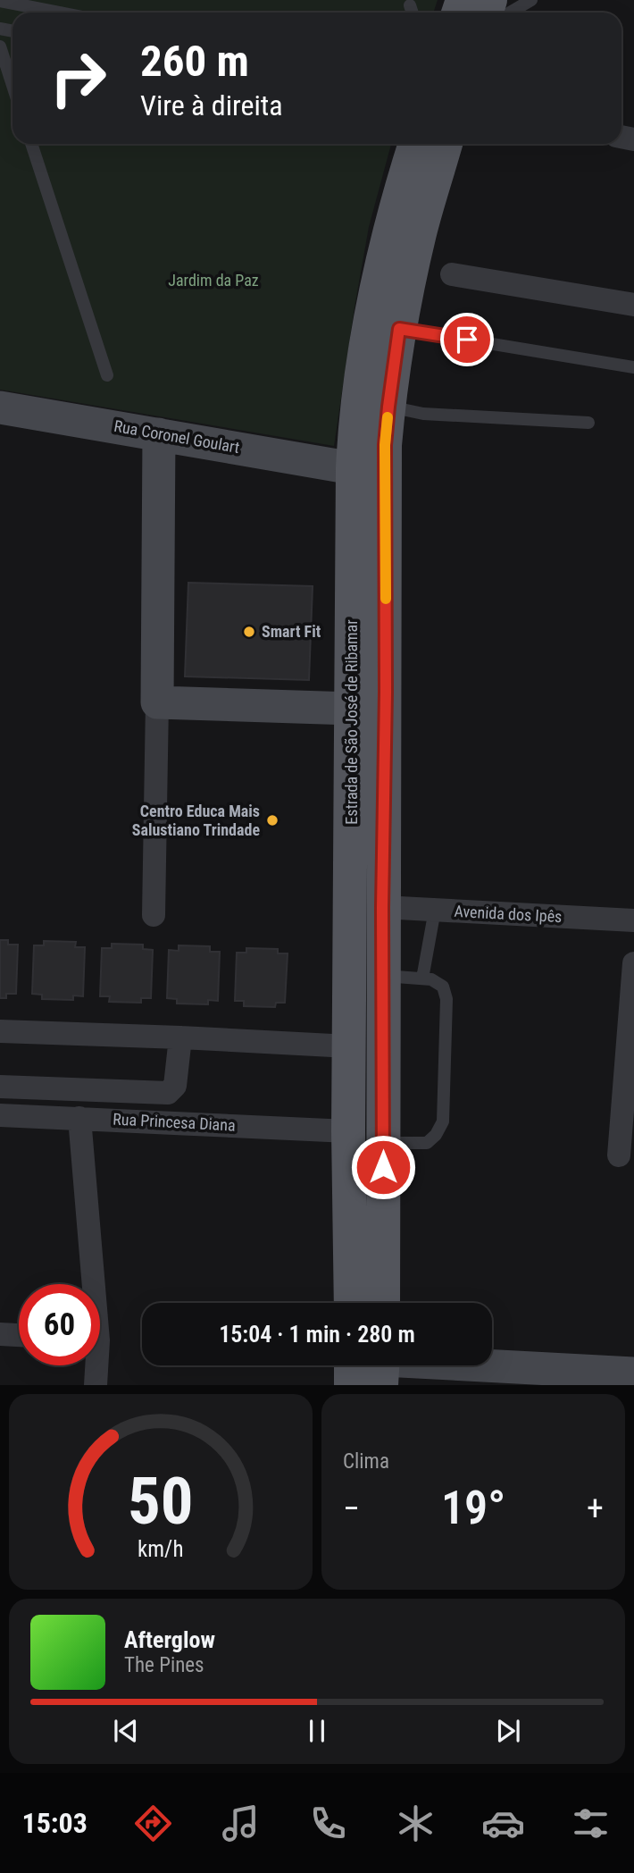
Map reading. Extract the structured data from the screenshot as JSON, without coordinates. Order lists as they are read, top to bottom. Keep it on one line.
{"streets":{"main road":["Estrada de São José de Ribamar"],"street":["Rua Coronel Goulart","Avenida dos Ipês","Rua Princesa Diana"]},"crossings":[["Rua Coronel Goulart","Estrada de São José de Ribamar"],["Estrada de São José de Ribamar","Avenida dos Ipês"],["Estrada de São José de Ribamar","Rua Princesa Diana"]],"parks":["Jardim da Paz"],"places":["Smart Fit","Centro Educa Mais Salustiano Trindade"],"page":{"turn":["260 m","Vire à direita"],"limit":"60","trip":"15:04 · 1 min · 280 m","tile":"Clima","heat":["−","19°","+"],"song":["Afterglow","The Pines"],"tabs":"15:03","gauge":["50","km/h"]}}
